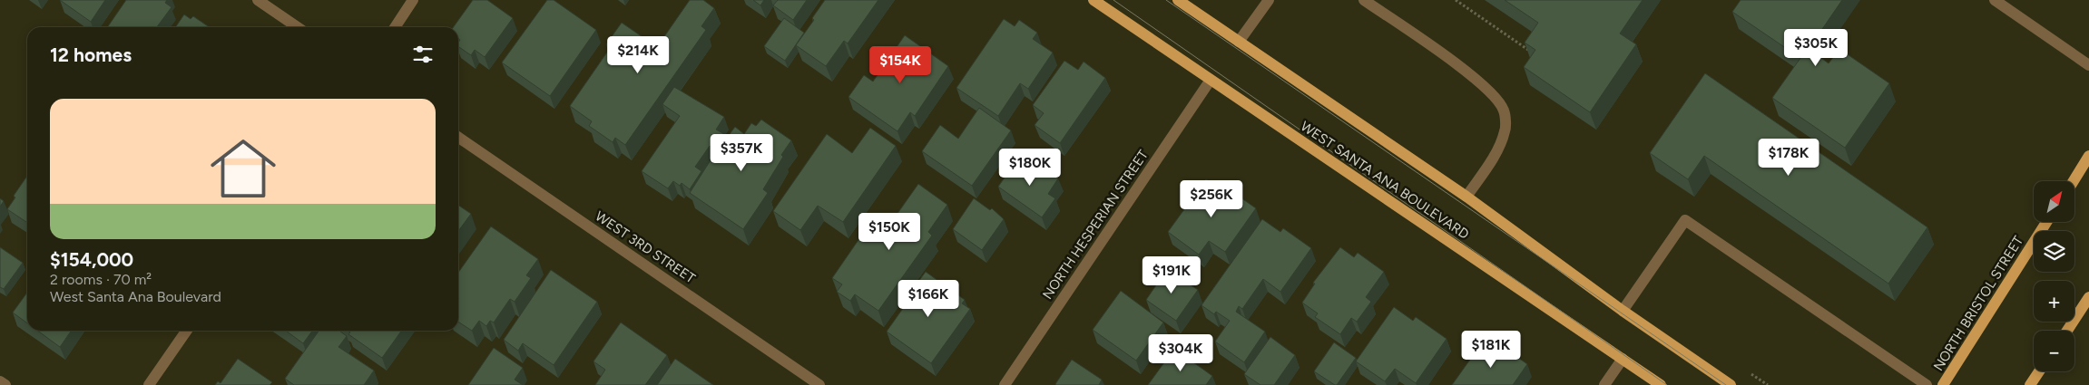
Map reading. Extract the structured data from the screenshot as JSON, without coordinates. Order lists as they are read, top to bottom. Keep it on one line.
{"streets":{"main road":["WEST SANTA ANA BOULEVARD","NORTH BRISTOL STREET"],"street":["NORTH HESPERIAN STREET","WEST 3RD STREET"]},"crossings":[["WEST SANTA ANA BOULEVARD","NORTH HESPERIAN STREET"]],"north":"top right","page":{"heading":"12 homes","price":["$305K","$214K","$154K","$357K","$178K","$180K","$256K","$150K","$191K","$166K","$181K","$304K"],"list":[{"name":"$154,000","note":"2 rooms · 70 m² · West Santa Ana Boulevard"}],"map_buttons":["+","−"]}}
